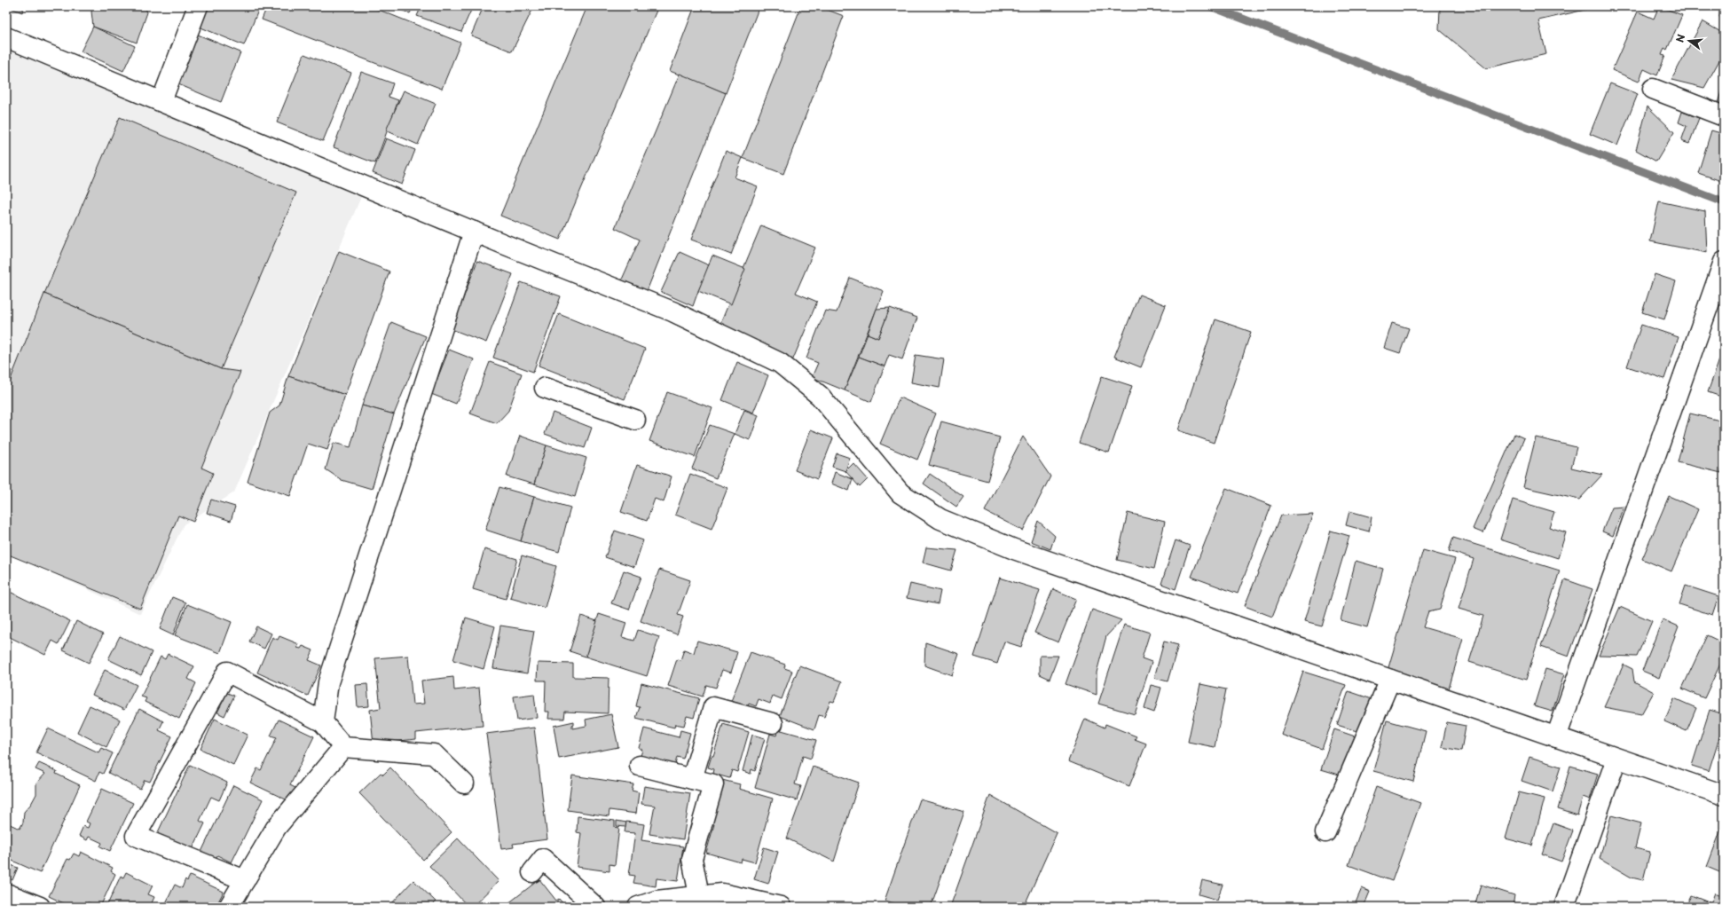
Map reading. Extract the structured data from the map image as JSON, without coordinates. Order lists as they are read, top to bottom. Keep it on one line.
{"north":"left"}
